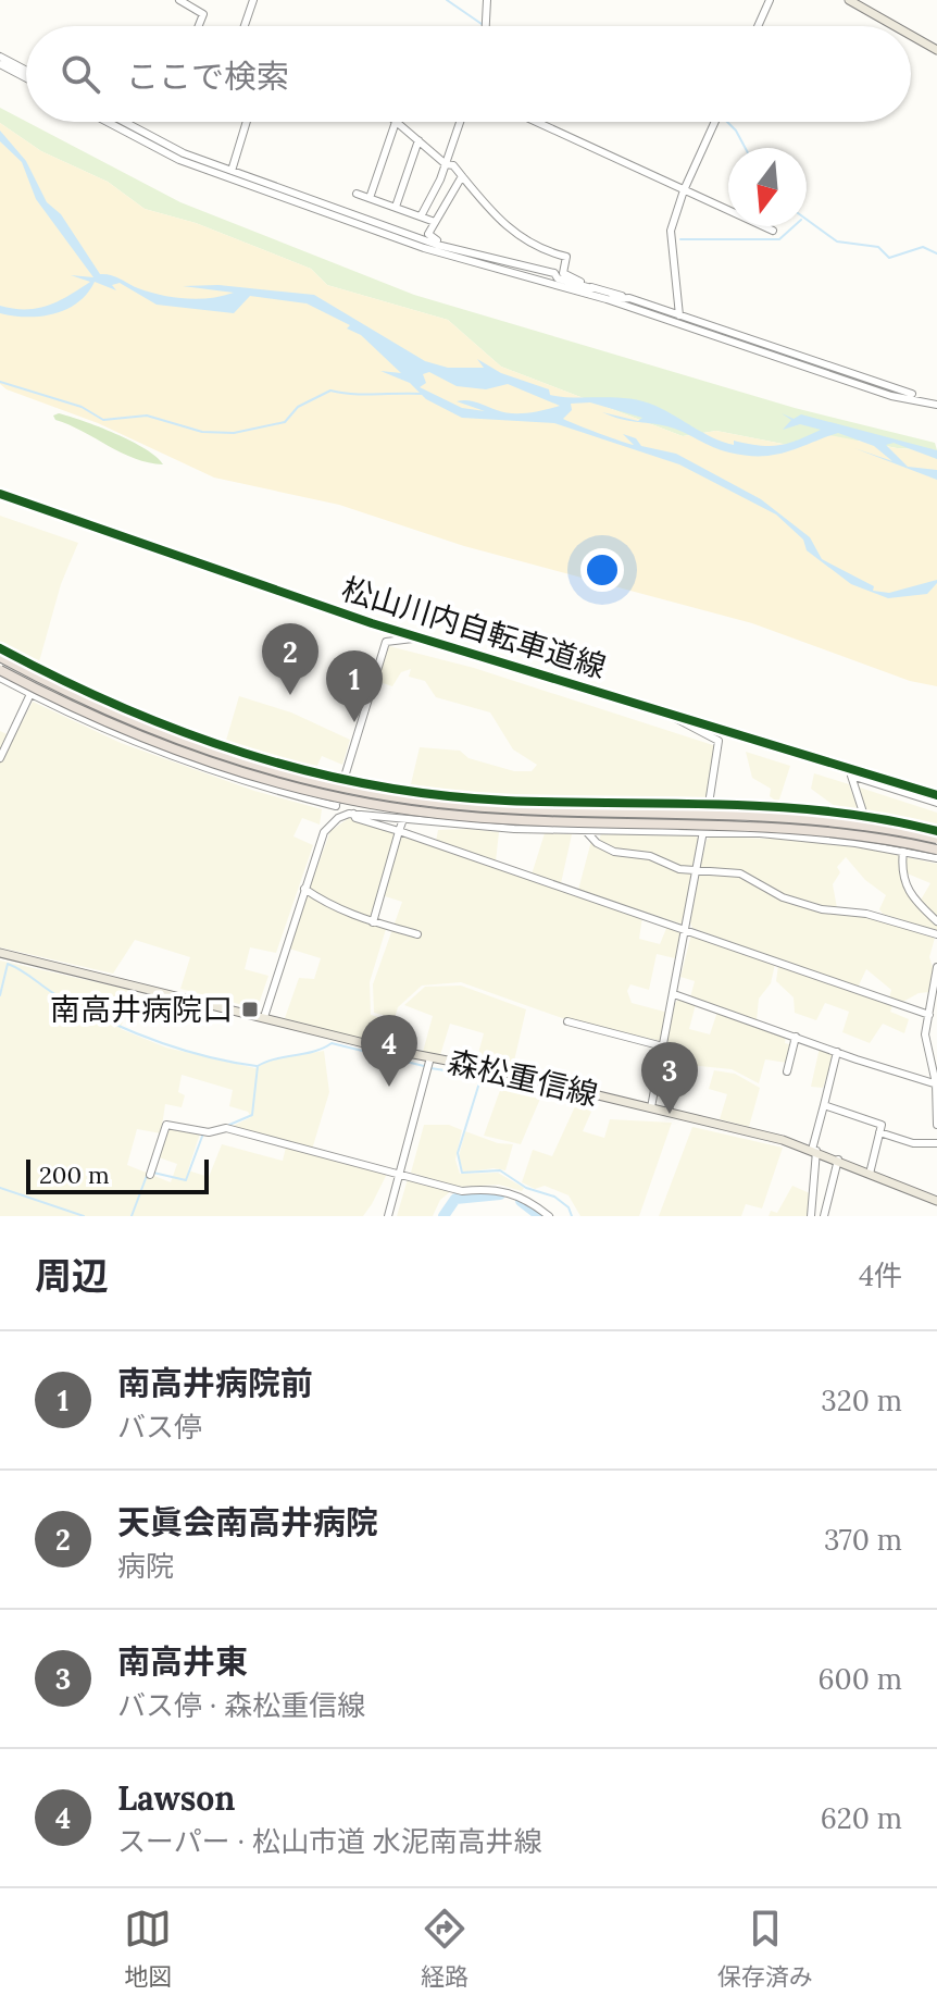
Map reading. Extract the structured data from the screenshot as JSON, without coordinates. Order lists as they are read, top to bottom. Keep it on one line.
{"streets":{"main road":["森松重信線"],"cycle path":["松山川内自転車道線"]},"places":{"transit":["南高井病院口"]},"scale_bar":"200 m","north":"bottom","page":{"search":"ここで検索","pins":["2","1","4","3"],"scale":"200 m","heading":["周辺","4件"],"list":[{"mark":"1","name":"南高井病院前","note":"バス停","value":"320 m"},{"mark":"2","name":"天眞会南高井病院","note":"病院","value":"370 m"},{"mark":"3","name":"南高井東","note":"バス停 · 森松重信線","value":"600 m"},{"mark":"4","name":"Lawson","note":"スーパー · 松山市道 水泥南高井線","value":"620 m"}],"nav":["地図","経路","保存済み"]}}
